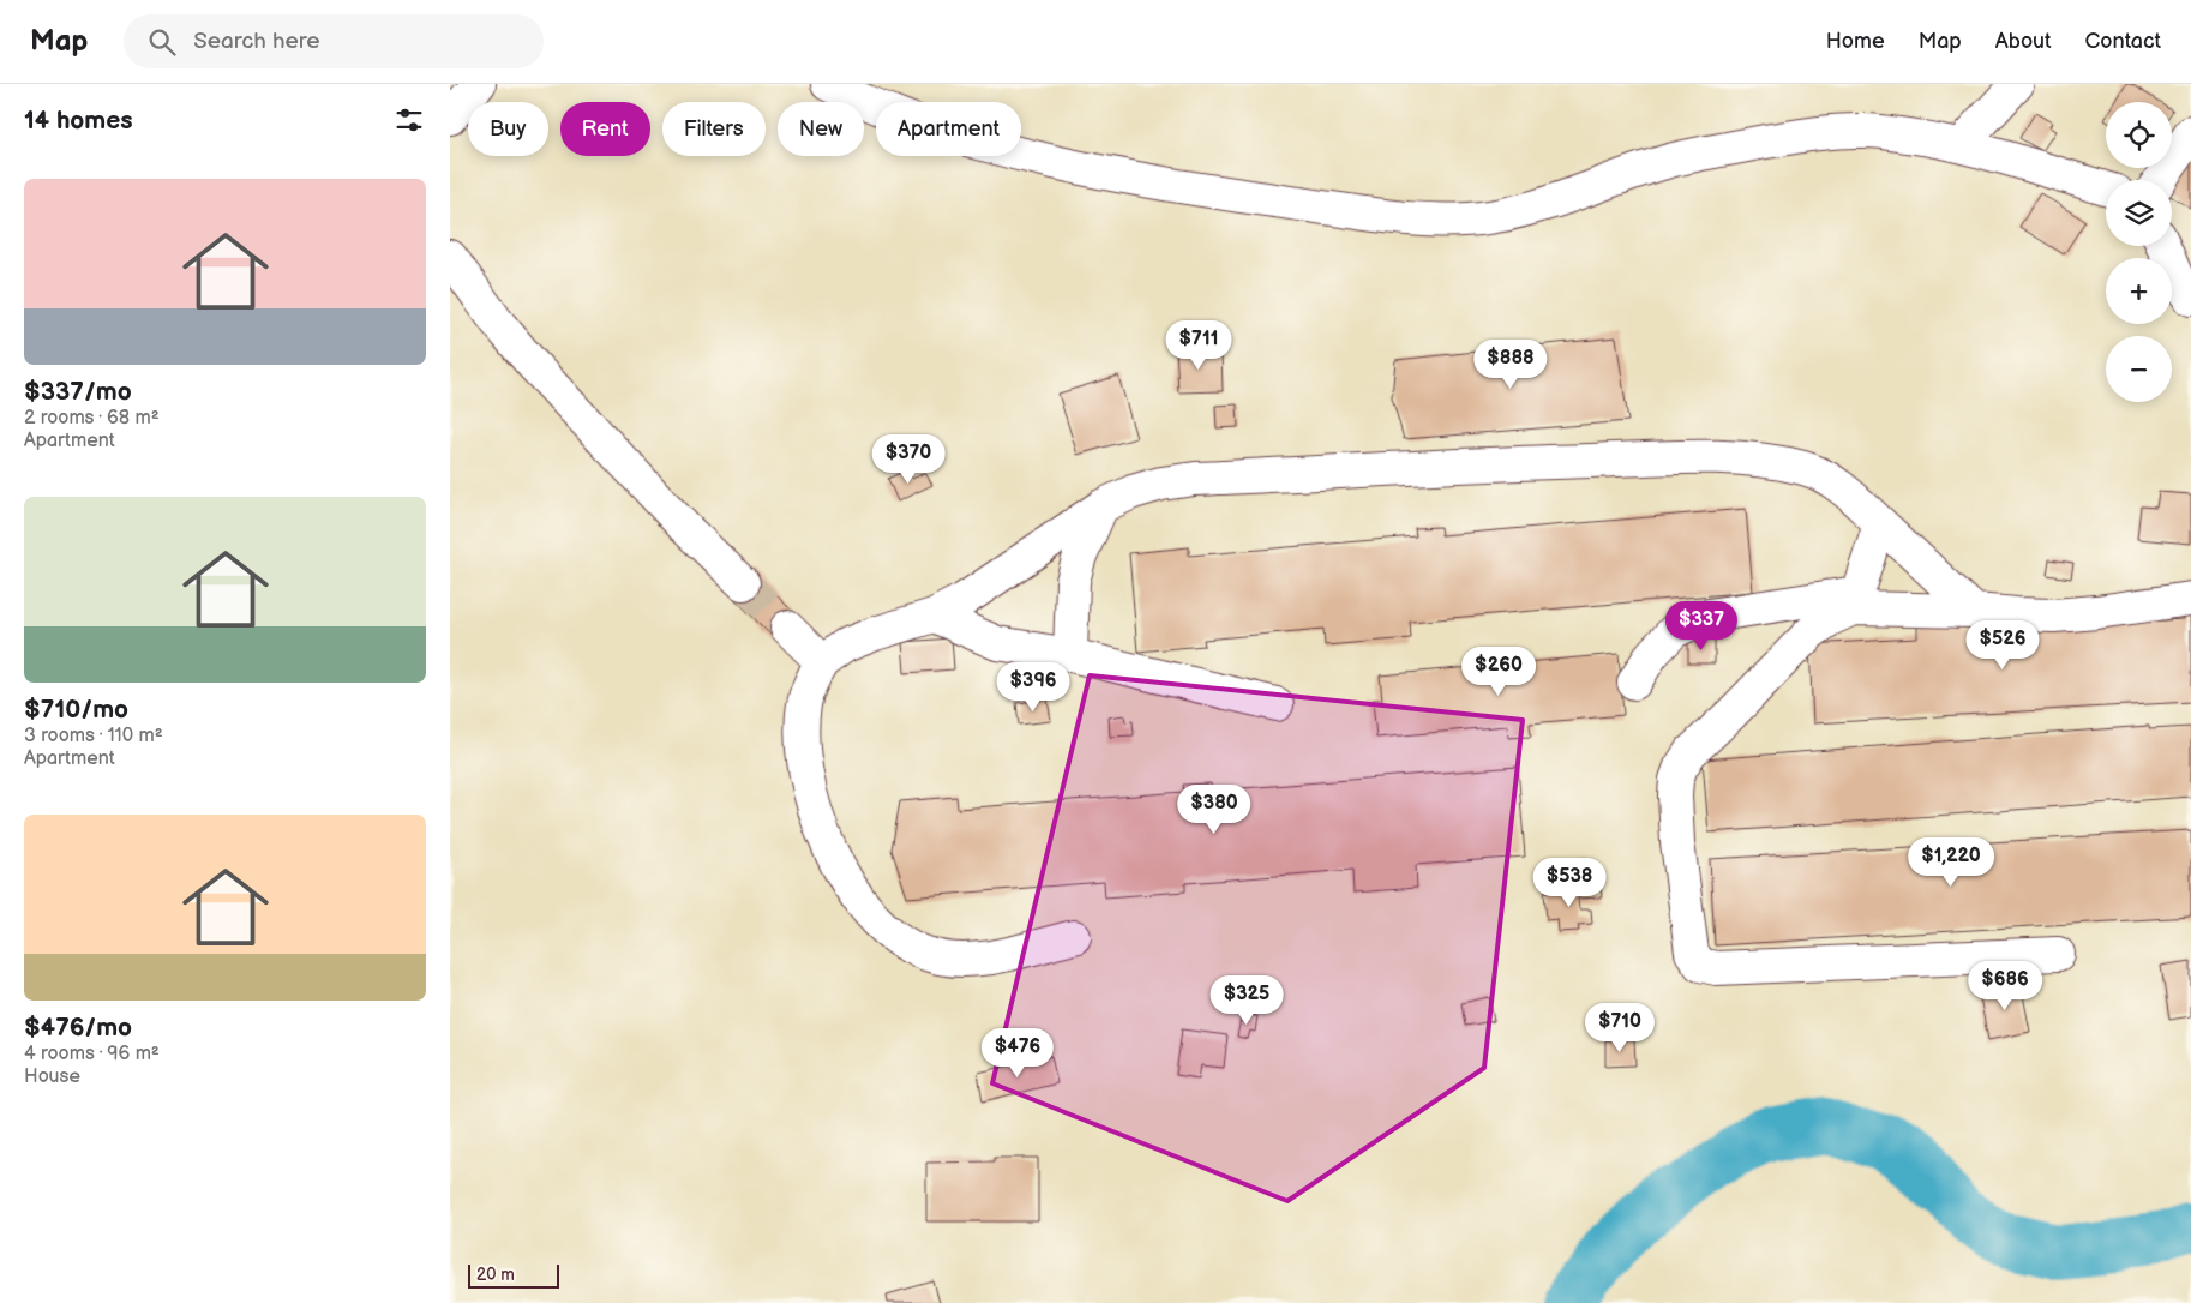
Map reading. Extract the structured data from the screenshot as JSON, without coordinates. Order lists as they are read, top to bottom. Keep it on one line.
{"scale_bar":"20 m","page":{"header":"Map","search":"Search here","nav":["Home","Map","About","Contact"],"heading":"14 homes","map_buttons":["+","−"],"chip":["Buy","Rent","Filters","New","Apartment"],"list":[{"name":"$337/mo","note":"2 rooms · 68 m² · Apartment"},{"name":"$710/mo","note":"3 rooms · 110 m² · Apartment"},{"name":"$476/mo","note":"4 rooms · 96 m² · House"}],"price":["$711","$888","$370","$337","$526","$260","$396","$380","$1,220","$538","$686","$325","$710","$476"],"scale":"20 m"}}
